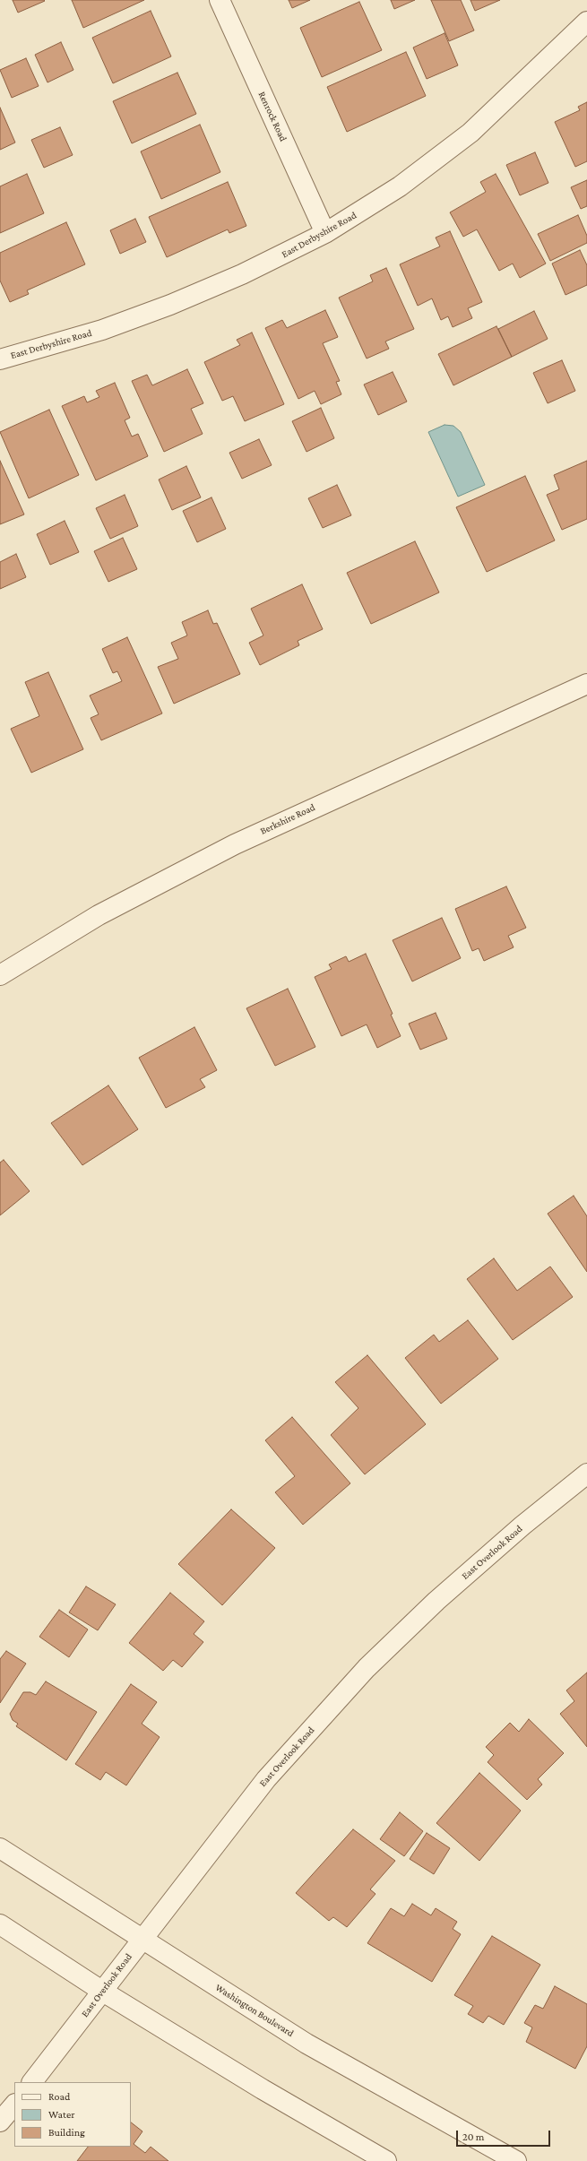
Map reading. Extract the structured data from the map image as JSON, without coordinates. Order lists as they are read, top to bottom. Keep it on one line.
{"streets":{"street":["Renrock Road","East Derbyshire Road","Berkshire Road","East Overlook Road","Washington Boulevard"]},"crossings":[["Renrock Road","East Derbyshire Road"],["East Overlook Road","Washington Boulevard"]],"legend":["Road","Water","Building"],"scale_bar":"20 m"}
